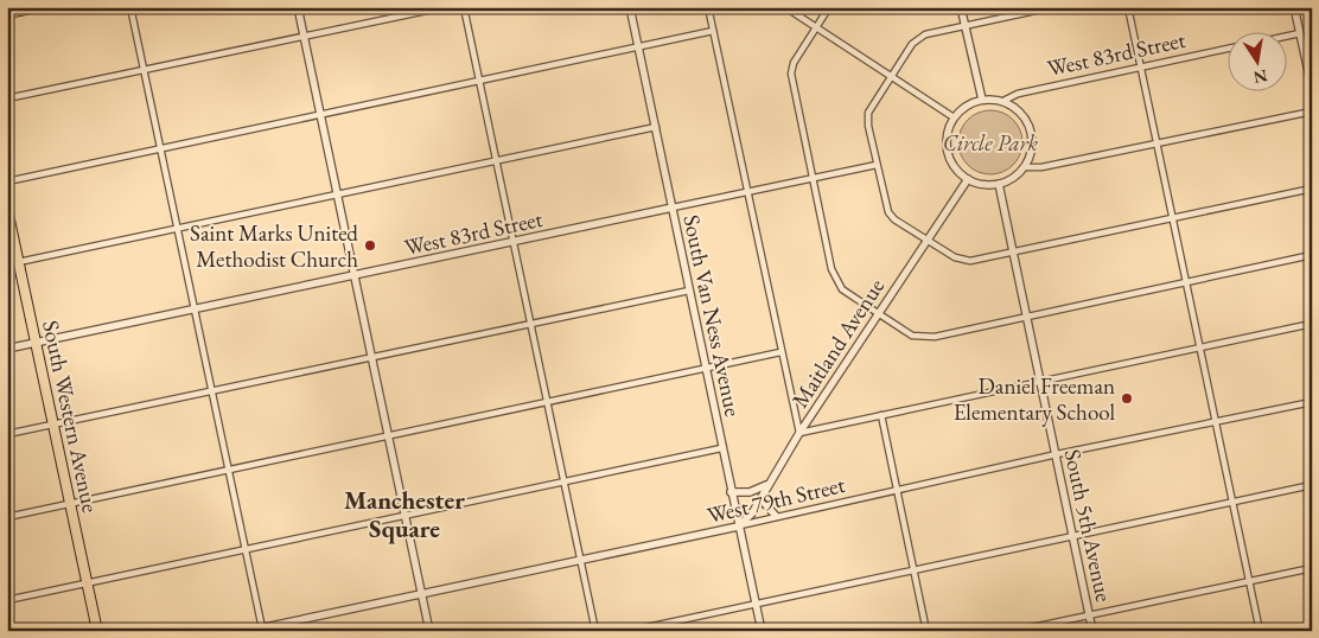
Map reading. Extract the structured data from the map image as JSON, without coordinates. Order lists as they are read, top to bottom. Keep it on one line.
{"streets":{"main road":["South Western Avenue"],"street":["West 83rd Street","South Van Ness Avenue","Maitland Avenue","West 79th Street","South 5th Avenue"]},"crossings":[["West 83rd Street","South Van Ness Avenue"],["West 83rd Street","Maitland Avenue"],["West 83rd Street","South Western Avenue"],["West 83rd Street","South 5th Avenue"],["South Van Ness Avenue","Maitland Avenue"],["South Van Ness Avenue","West 79th Street"],["Maitland Avenue","West 79th Street"],["Maitland Avenue","South 5th Avenue"],["West 79th Street","South 5th Avenue"]],"districts":["Manchester Square"],"parks":["Circle Park"],"places":["Saint Marks United Methodist Church","Daniel Freeman Elementary School"],"north":"bottom"}
